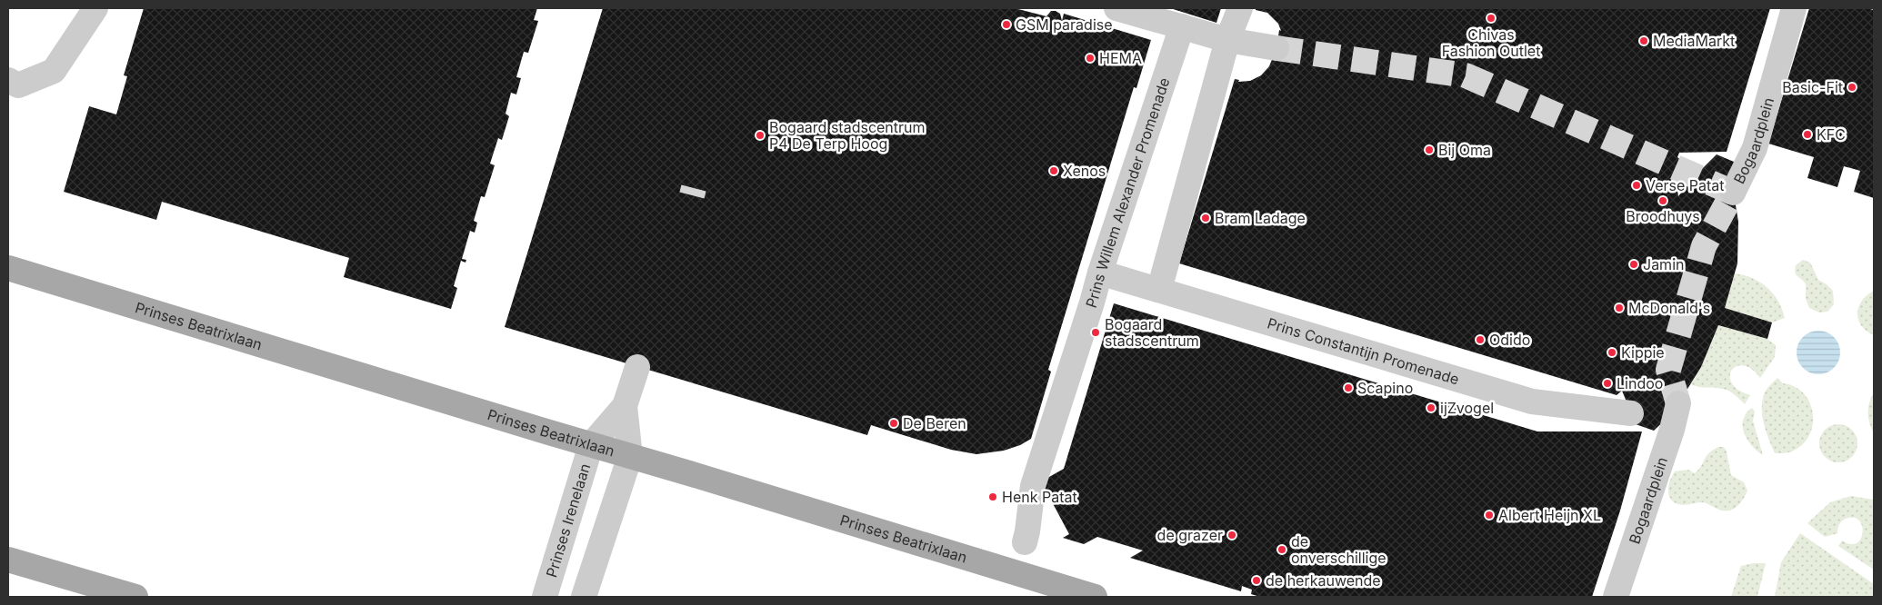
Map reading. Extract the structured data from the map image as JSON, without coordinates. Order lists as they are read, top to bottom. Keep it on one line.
{"streets":{"main road":["Prinses Beatrixlaan"],"street":["Bogaardplein","Prins Willem Alexander Promenade","Prins Constantijn Promenade","Prinses Irenelaan"]},"crossings":[["Prins Willem Alexander Promenade","Prins Constantijn Promenade"],["Prinses Beatrixlaan","Prinses Irenelaan"]],"places":["Chivas Fashion Outlet","GSM paradise","MediaMarkt","HEMA","Basic-Fit","KFC","Bogaard stadscentrum P4 De Terp Hoog","Bij Oma","Xenos","Verse Patat","Broodhuys","Bram Ladage","Jamin","McDonald's","Bogaard stadscentrum","Odido","Kippie","Lindoo","Scapino","ijZvogel","De Beren","Henk Patat","Albert Heijn XL","de grazer","de onverschillige","de herkauwende"]}
